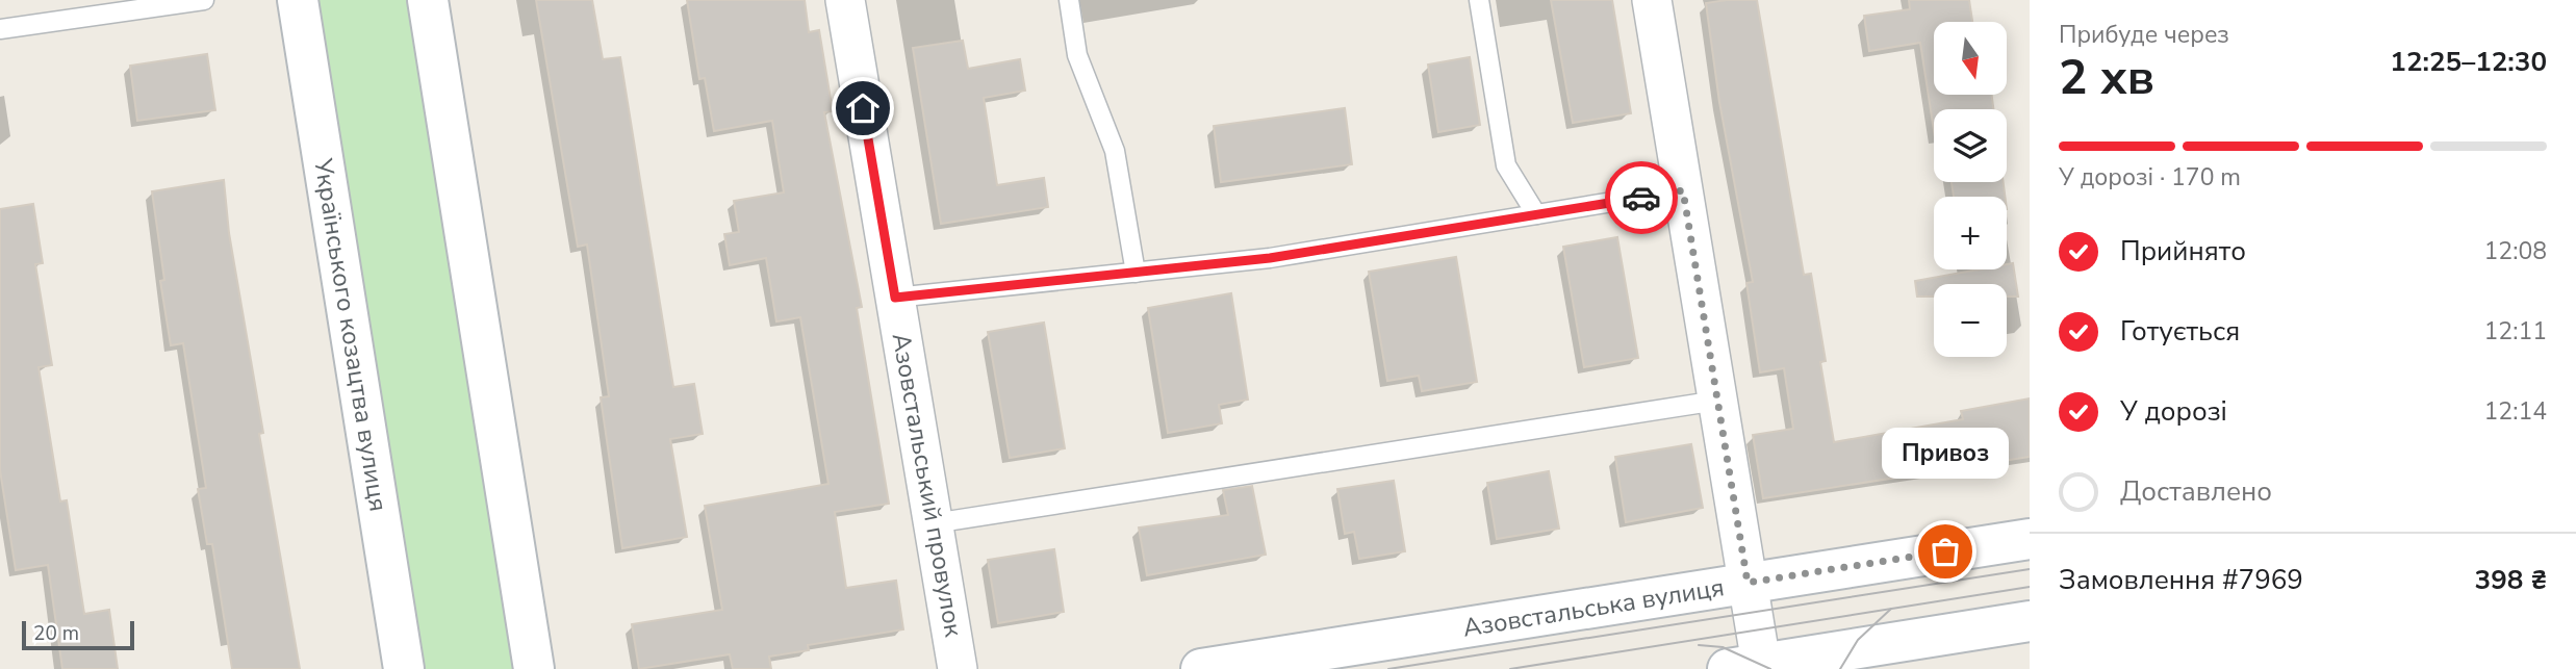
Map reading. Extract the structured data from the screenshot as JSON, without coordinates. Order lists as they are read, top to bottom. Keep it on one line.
{"streets":{"street":["Українського козацтва вулиця","Азовстальський провулок","Азовстальська вулиця"]},"places":["Привоз"],"scale_bar":"20 m","north":"bottom","page":{"heading":["2 хв","Прибуде через","12:25–12:30"],"panel":["Замовлення #7969","398 ₴"],"map_buttons":["+","−"],"bar":"У дорозі · 170 m","list":[["Прийнято","12:08"],["Готується","12:11"],["У дорозі","12:14"],"Доставлено"],"bubble":"Привоз","scale":"20 m"}}
